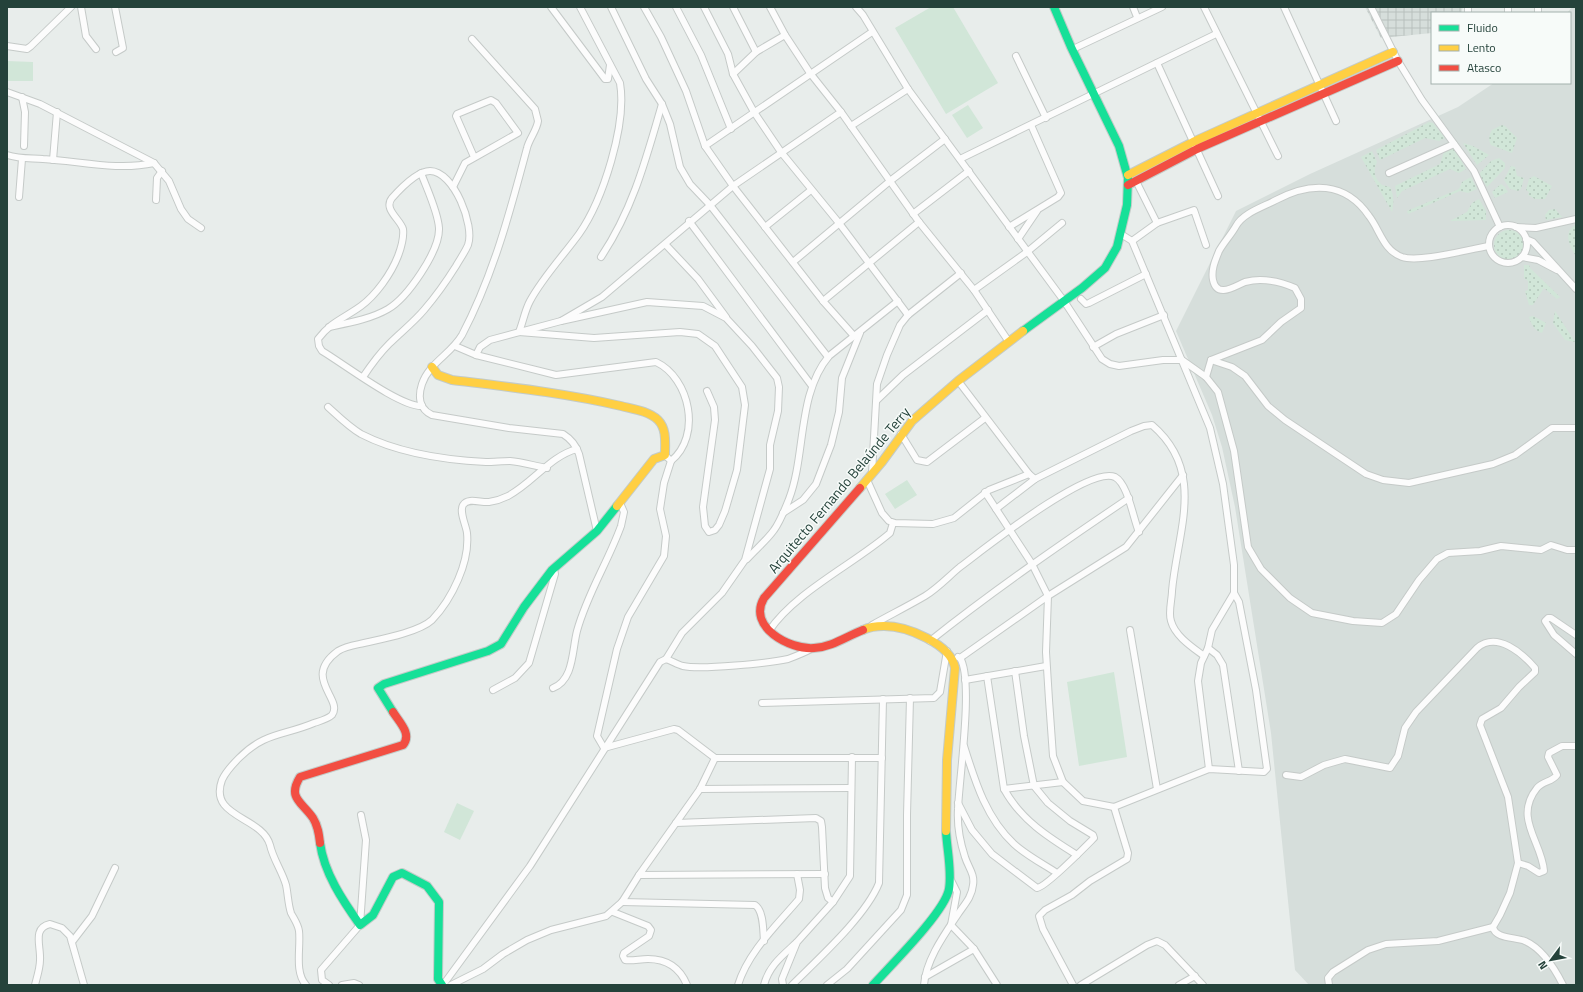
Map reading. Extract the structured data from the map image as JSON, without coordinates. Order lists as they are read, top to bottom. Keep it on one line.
{"streets":{"street":["Arquitecto Fernando Belaúnde Terry"]},"legend":["Fluido","Lento","Atasco"],"north":"bottom left"}
